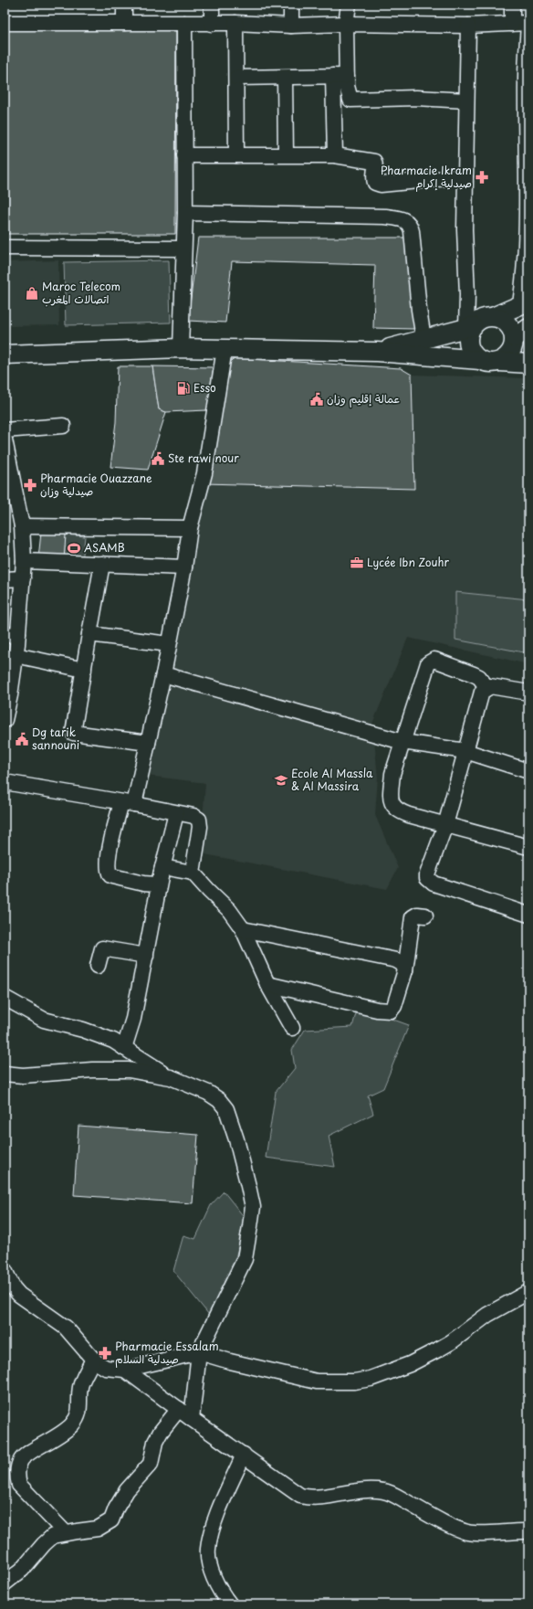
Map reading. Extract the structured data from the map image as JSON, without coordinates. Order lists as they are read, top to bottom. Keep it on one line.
{"places":{"pharmacy":["Pharmacie Ikram صيدلية إكرام","Pharmacie Ouazzane صيدلية وزان","Pharmacie Essalam صيدلية السلام"],"shop":["Maroc Telecom اتصالات المغرب"],"fuel station":["Esso"],"public building":["عمالة إقليم وزان","Ste rawi nour","Dg tarik sannouni"],"sports":["ASAMB"],"office":["Lycée Ibn Zouhr"],"school or university":["Ecole Al Massla & Al Massira"]}}
